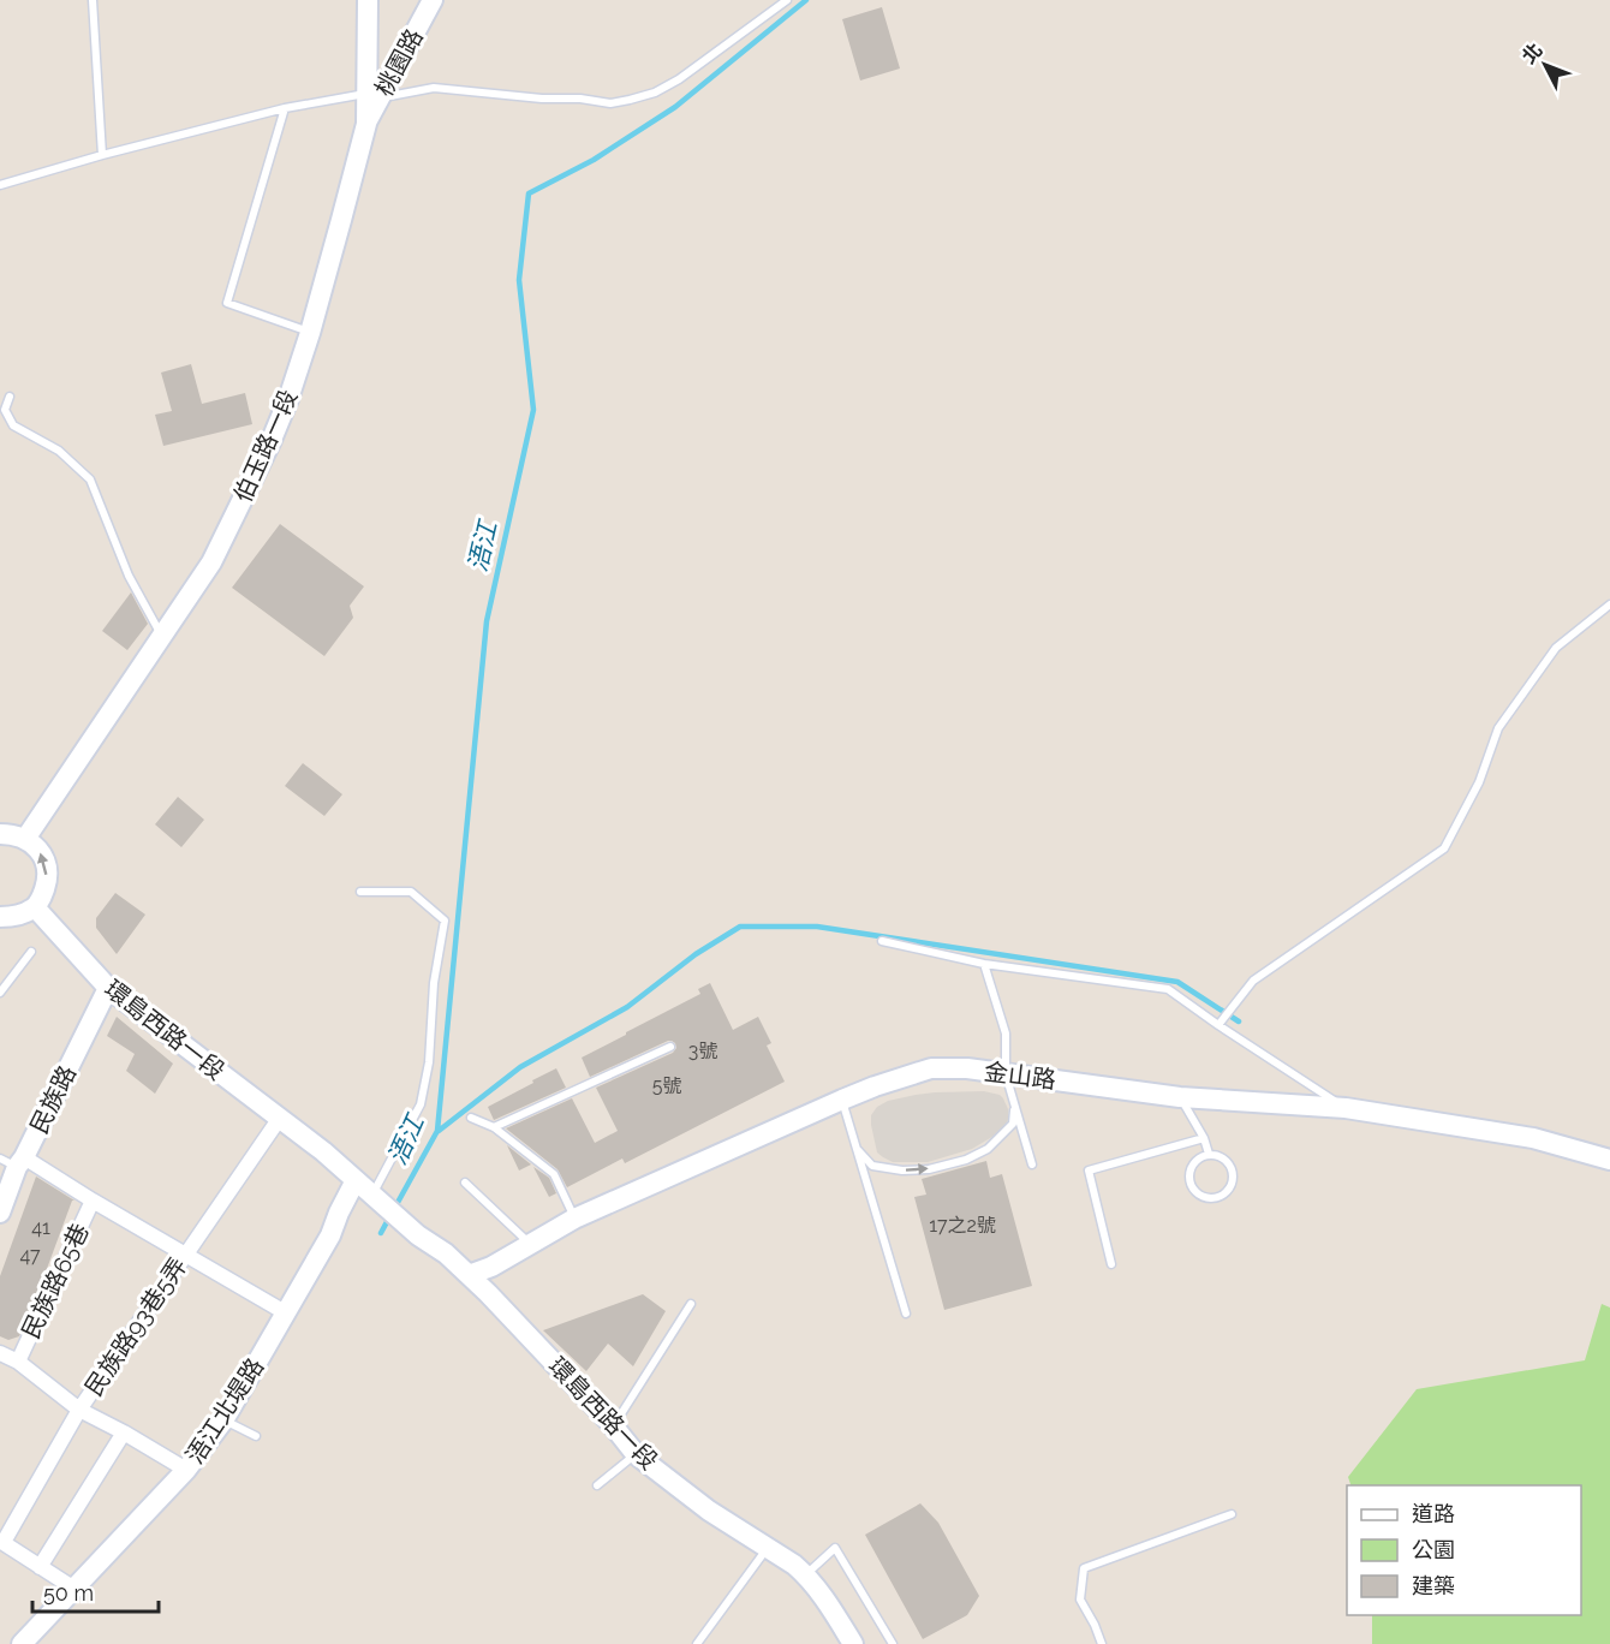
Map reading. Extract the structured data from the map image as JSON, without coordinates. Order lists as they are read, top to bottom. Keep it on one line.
{"streets":{"main road":["桃園路","伯玉路一段","環島西路一段","金山路","民族路","浯江北堤路"],"street":["民族路65巷","民族路93巷5弄"]},"crossings":[["桃園路","伯玉路一段"],["環島西路一段","金山路"],["環島西路一段","民族路"],["環島西路一段","民族路93巷5弄"],["環島西路一段","浯江北堤路"],["民族路65巷","民族路93巷5弄"],["民族路65巷","浯江北堤路"]],"water":["浯江"],"house_numbers":["3號","5號","17之2號","41","47"],"legend":["道路","公園","建築"],"scale_bar":"50 m","north":"top left"}
